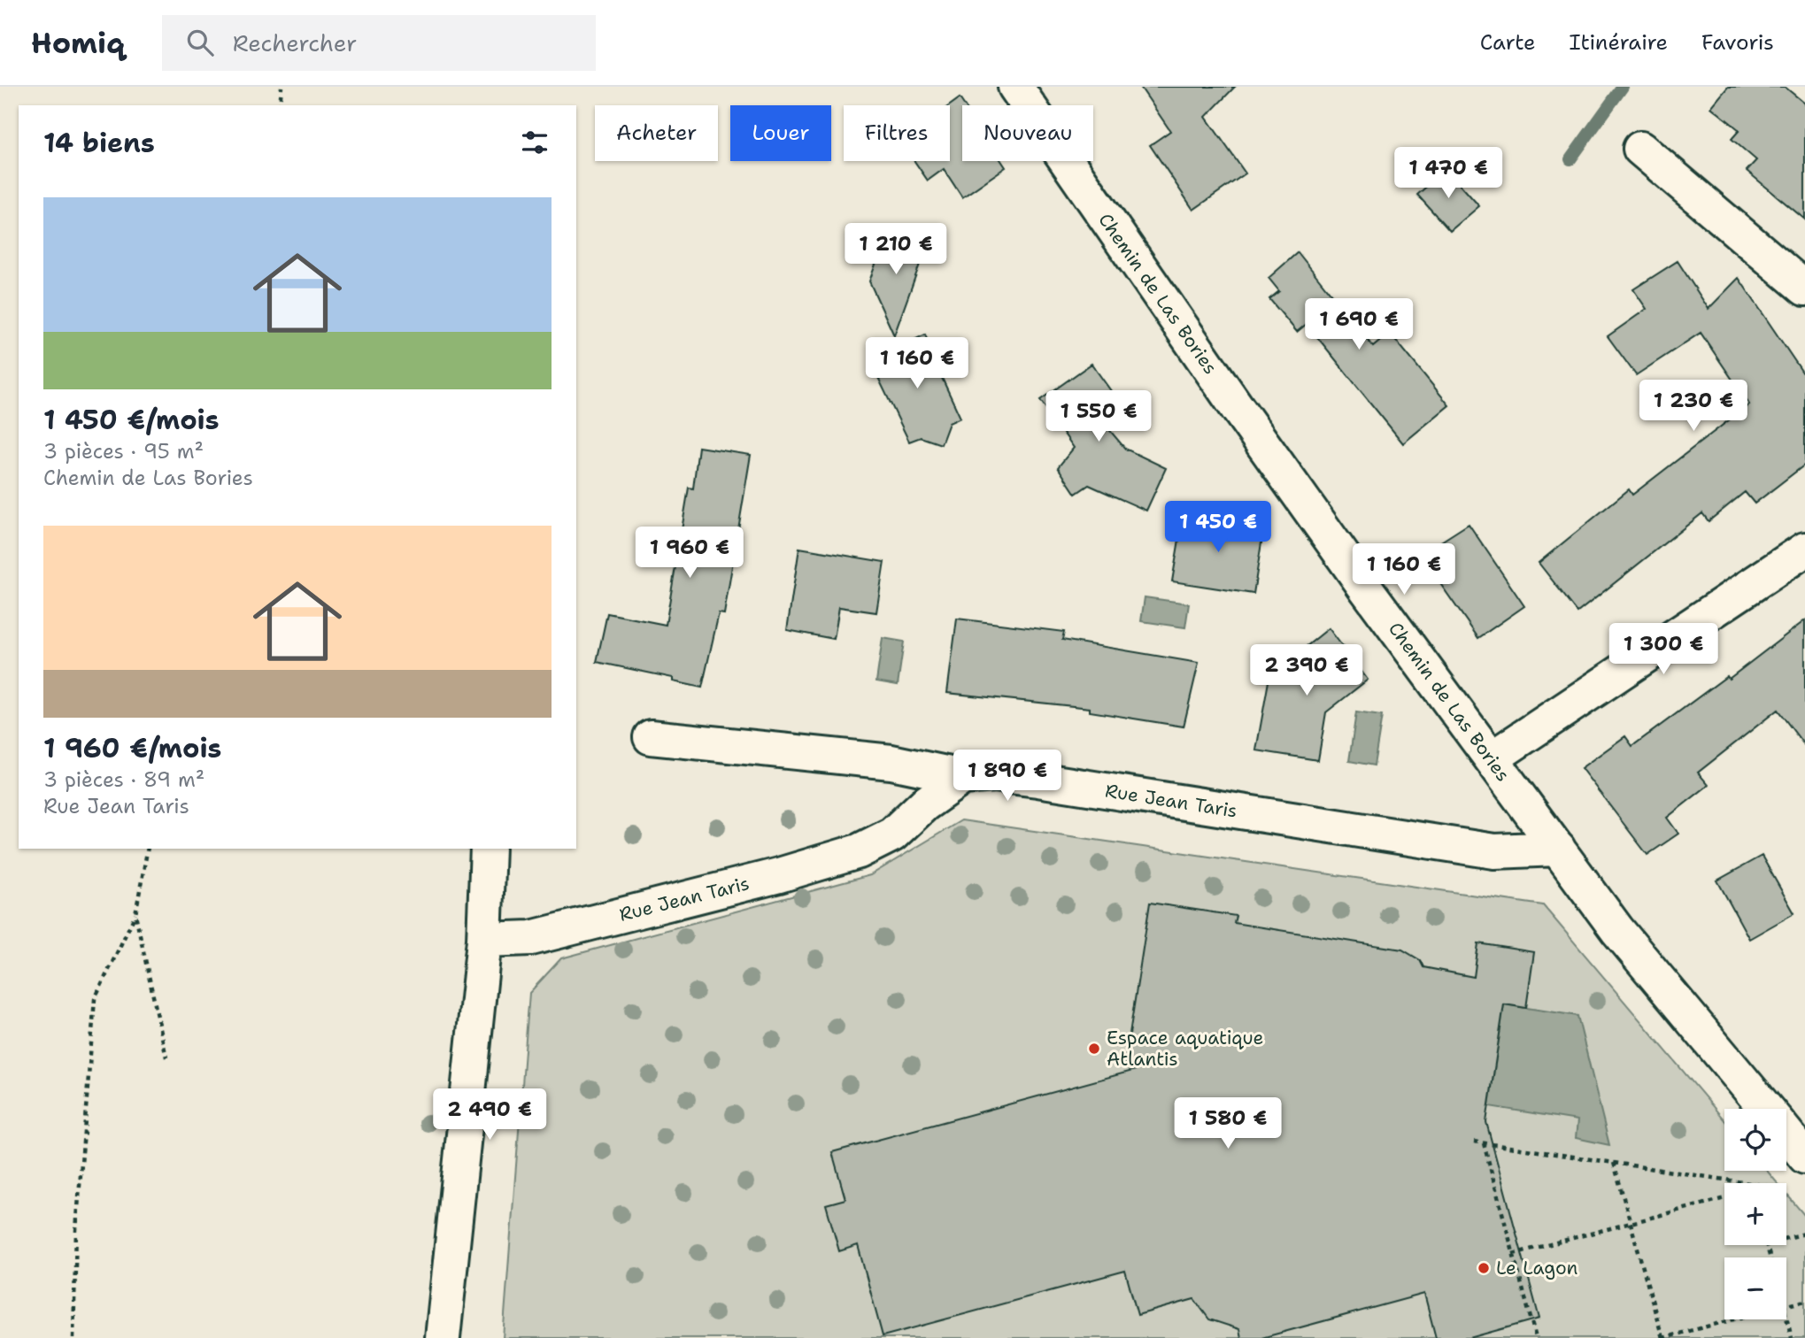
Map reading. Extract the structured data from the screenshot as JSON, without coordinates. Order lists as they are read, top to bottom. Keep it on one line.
{"streets":{"street":["Chemin de Las Bories","Rue Jean Taris"]},"crossings":[["Chemin de Las Bories","Rue Jean Taris"]],"places":["Espace aquatique Atlantis","Le Lagon"],"page":{"header":"Homiq","search":"Rechercher","nav":["Carte","Itinéraire","Favoris"],"chip":["Acheter","Louer","Filtres","Nouveau"],"heading":"14 biens","price":["1 470 €","1 210 €","1 690 €","1 160 €","1 230 €","1 550 €","1 450 €","1 960 €","1 160 €","1 300 €","2 390 €","1 890 €","2 490 €","1 580 €"],"list":[{"name":"1 450 €/mois","note":"3 pièces · 95 m² · Chemin de Las Bories"},{"name":"1 960 €/mois","note":"3 pièces · 89 m² · Rue Jean Taris"}],"map_buttons":["+","−"]}}
